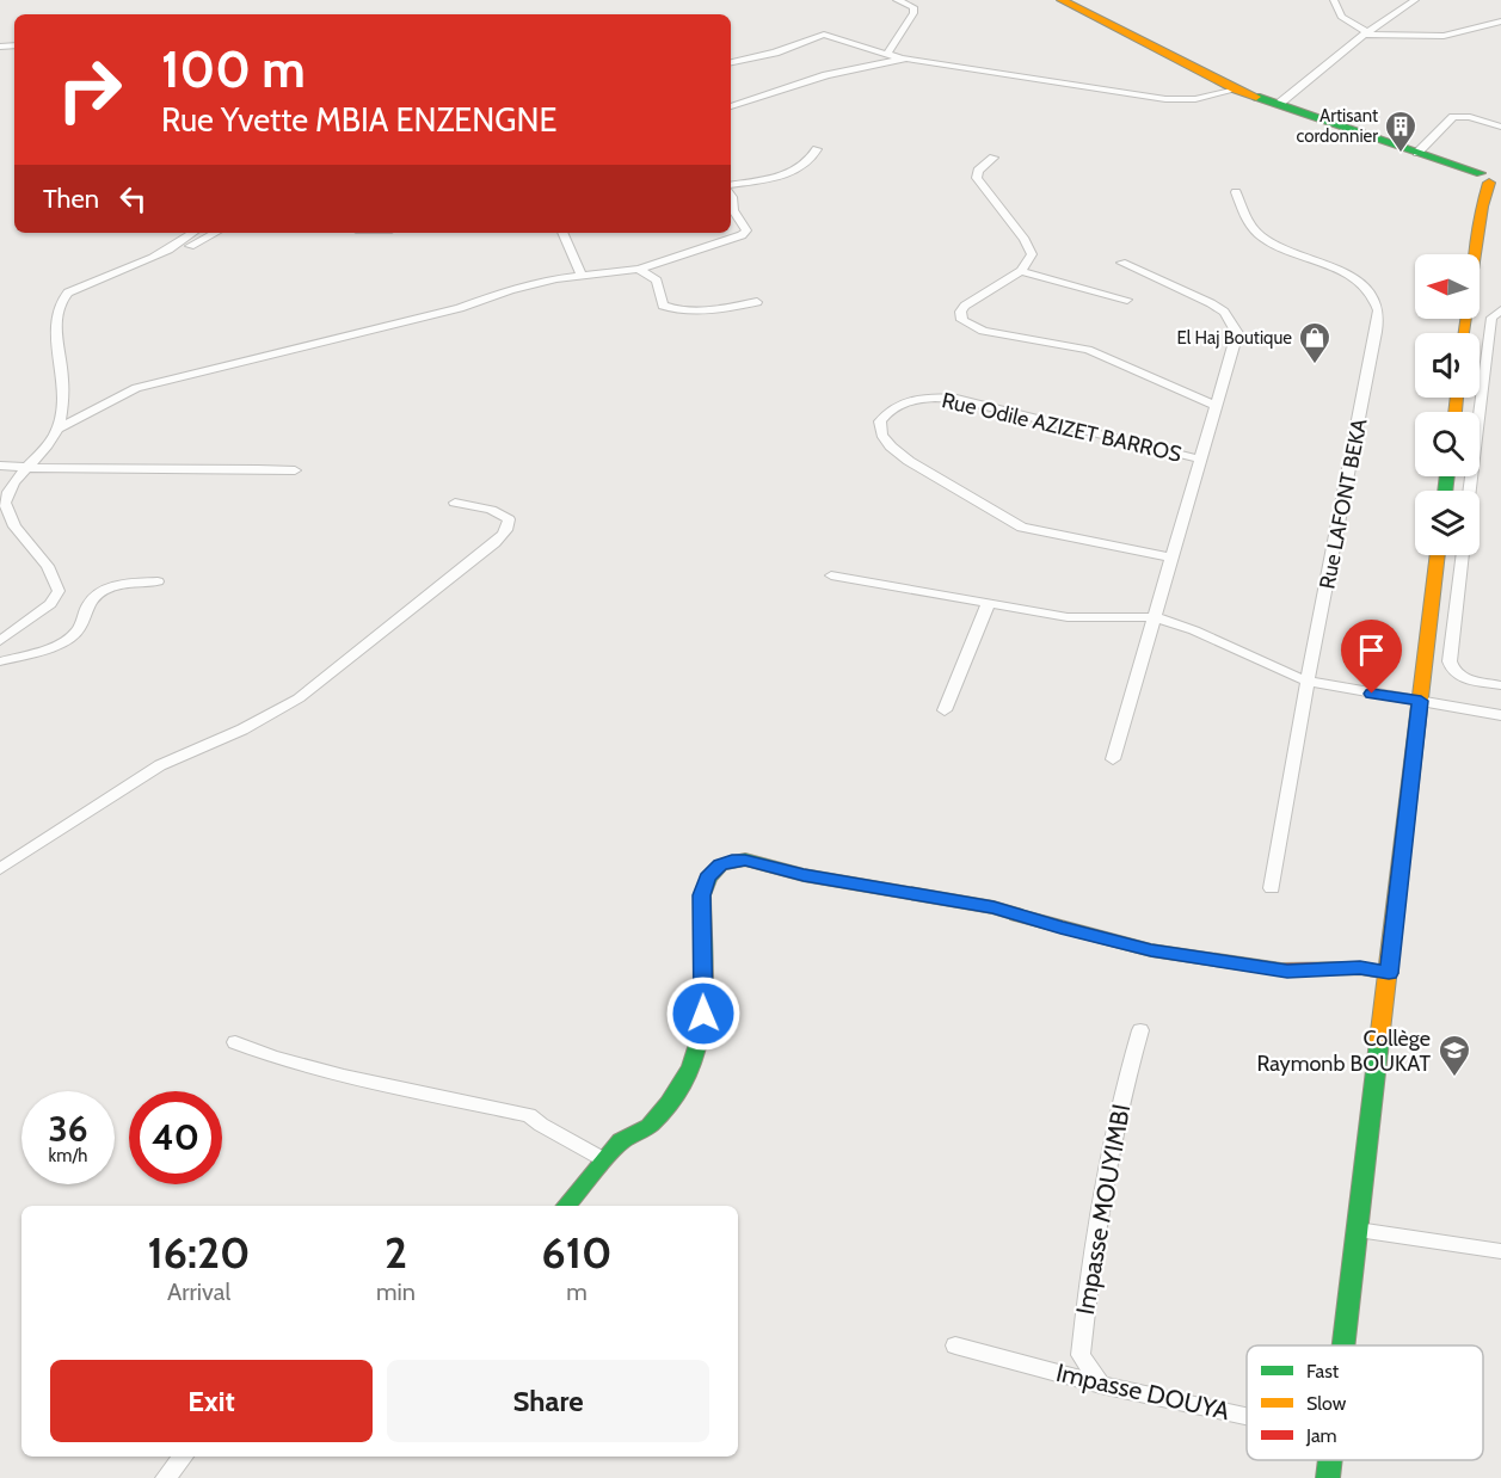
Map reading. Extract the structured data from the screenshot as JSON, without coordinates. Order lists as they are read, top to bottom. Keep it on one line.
{"streets":{"street":["Rue Odile AZIZET BARROS","Rue LAFONT BEKA","Impasse MOUYIMBI","Impasse DOUYA"]},"crossings":[["Impasse MOUYIMBI","Impasse DOUYA"]],"places":{"building":["Artisant cordonnier"],"shop":["El Haj Boutique"],"school or university":["Collège Raymonb BOUKAT"]},"legend":["Fast","Slow","Jam"],"north":"left","page":{"turn":["100 m","Rue Yvette MBIA ENZENGNE"],"then":"Then","speed":"36 km/h","limit":"40","eta":["16:20","Arrival","2","min","610","m"],"buttons":["Exit","Share"]}}
